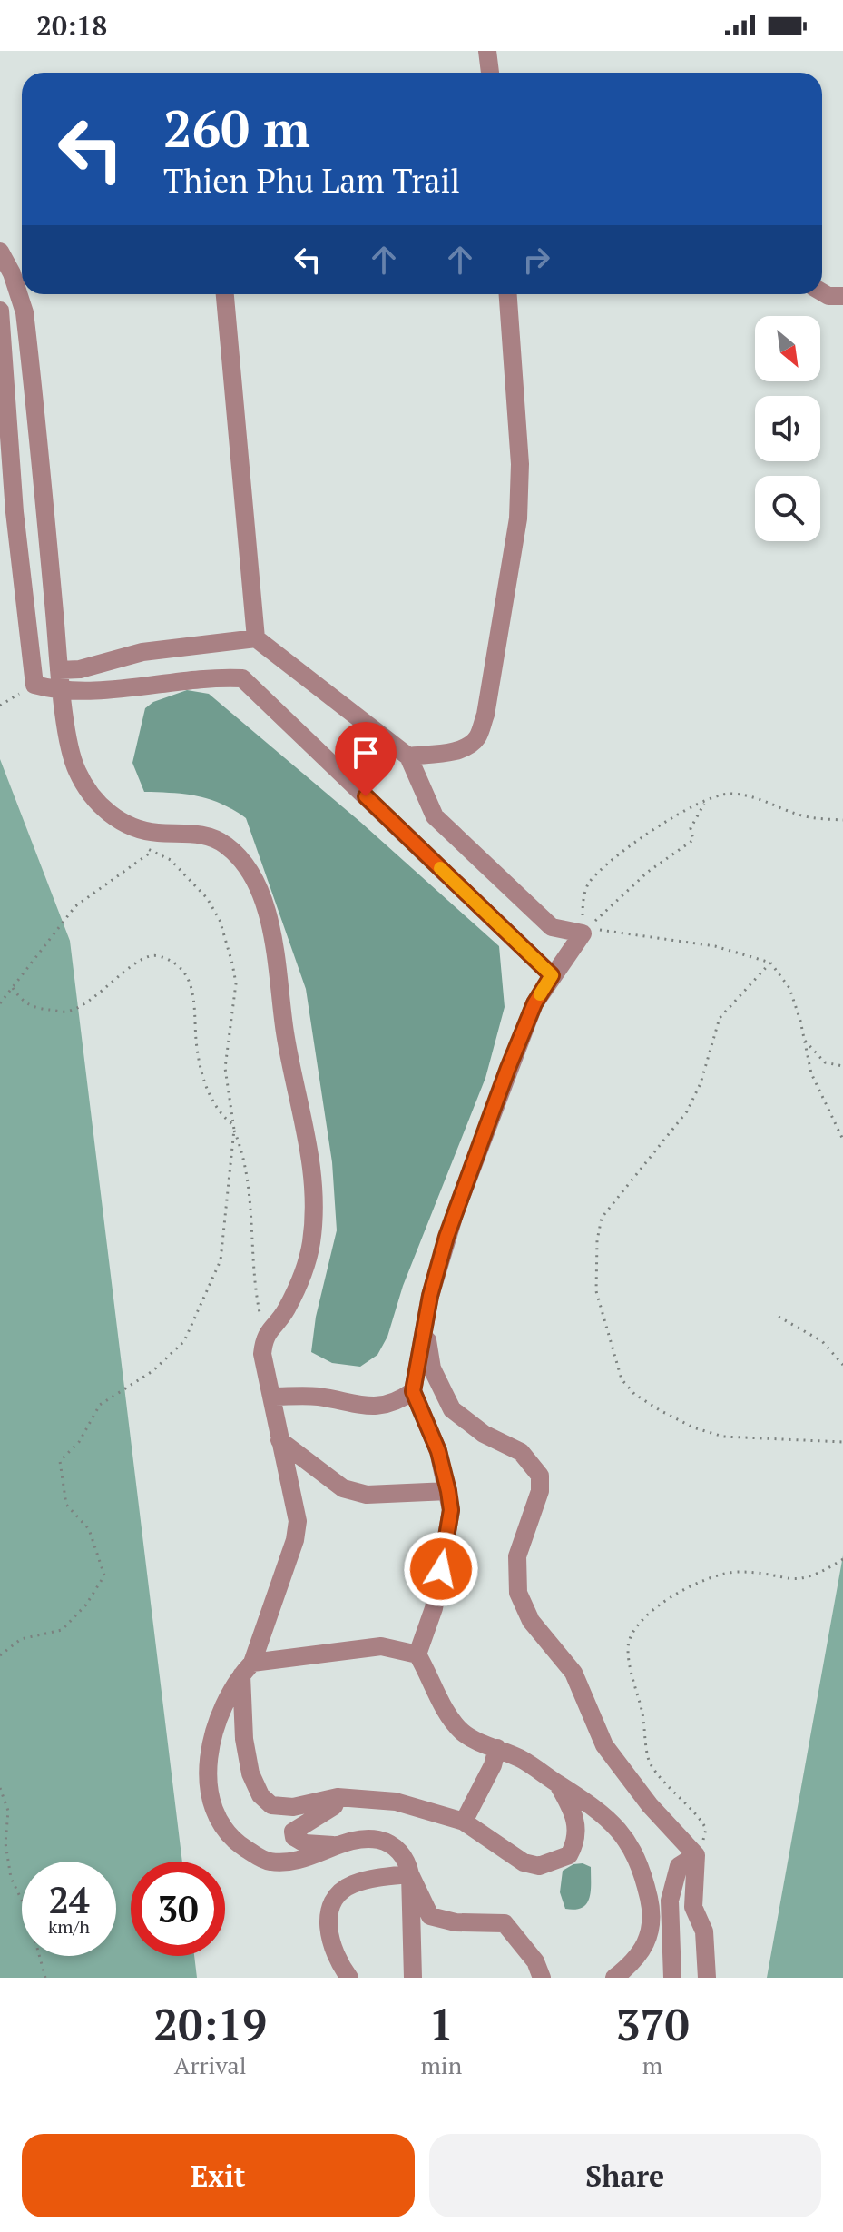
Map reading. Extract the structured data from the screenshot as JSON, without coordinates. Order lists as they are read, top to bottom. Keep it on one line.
{"north":"bottom right","page":{"status":"20:18","turn":["260 m","Thien Phu Lam Trail"],"speed":"24 km/h","limit":"30","eta":["20:19","Arrival","1","min","370","m"],"buttons":["Exit","Share"]}}
